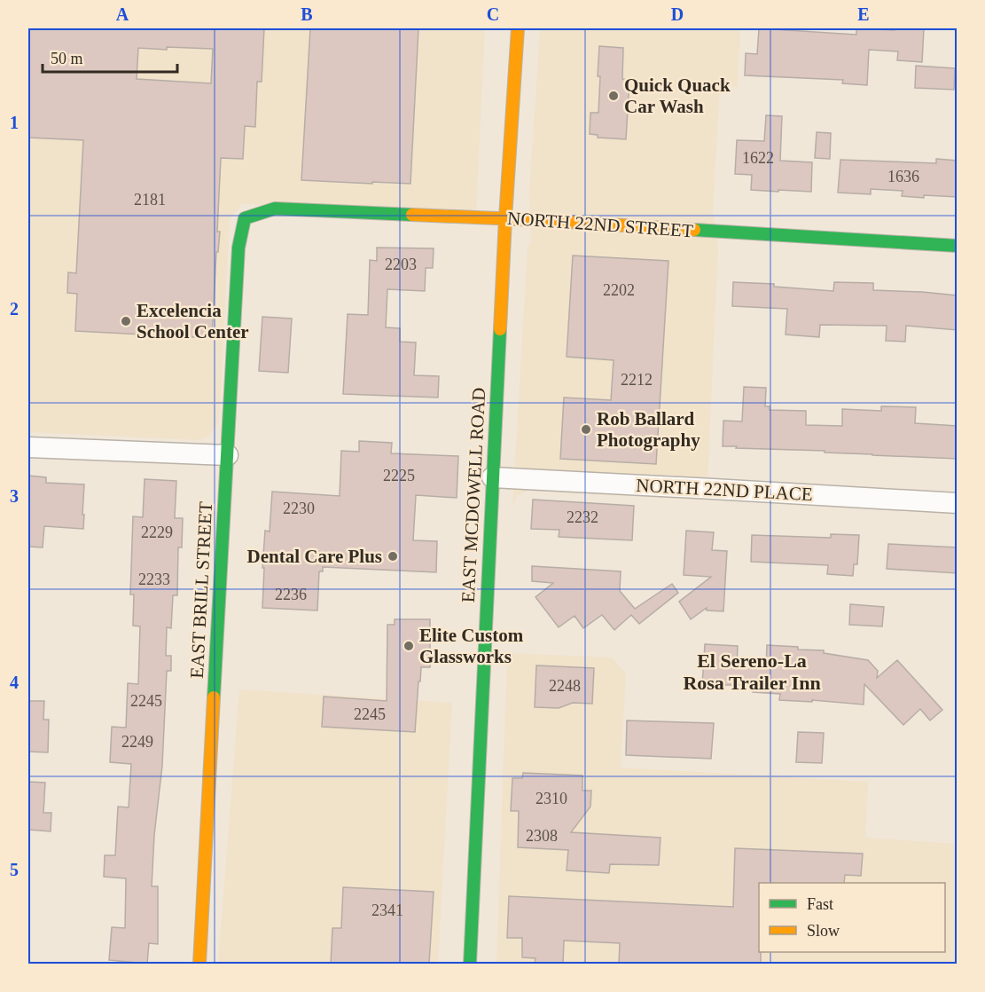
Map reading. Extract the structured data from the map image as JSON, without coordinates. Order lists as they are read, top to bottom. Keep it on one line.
{"streets":{"street":["NORTH 22ND STREET","NORTH 22ND PLACE","EAST MCDOWELL ROAD","EAST BRILL STREET"]},"crossings":[["NORTH 22ND STREET","EAST MCDOWELL ROAD"],["NORTH 22ND STREET","EAST BRILL STREET"],["NORTH 22ND PLACE","EAST MCDOWELL ROAD"]],"districts":["El Sereno-La Rosa Trailer Inn"],"places":["Quick Quack Car Wash","Excelencia School Center","Rob Ballard Photography","Dental Care Plus","Elite Custom Glassworks"],"house_numbers":["1622","1636","2181","2203","2202","2212","2225","2230","2232","2229","2233","2236","2248","2245","2245","2249","2310","2308","2341"],"legend":["Fast","Slow"],"scale_bar":"50 m","grid":{"columns":["A","B","C","D","E"],"rows":["1","2","3","4","5"]}}
